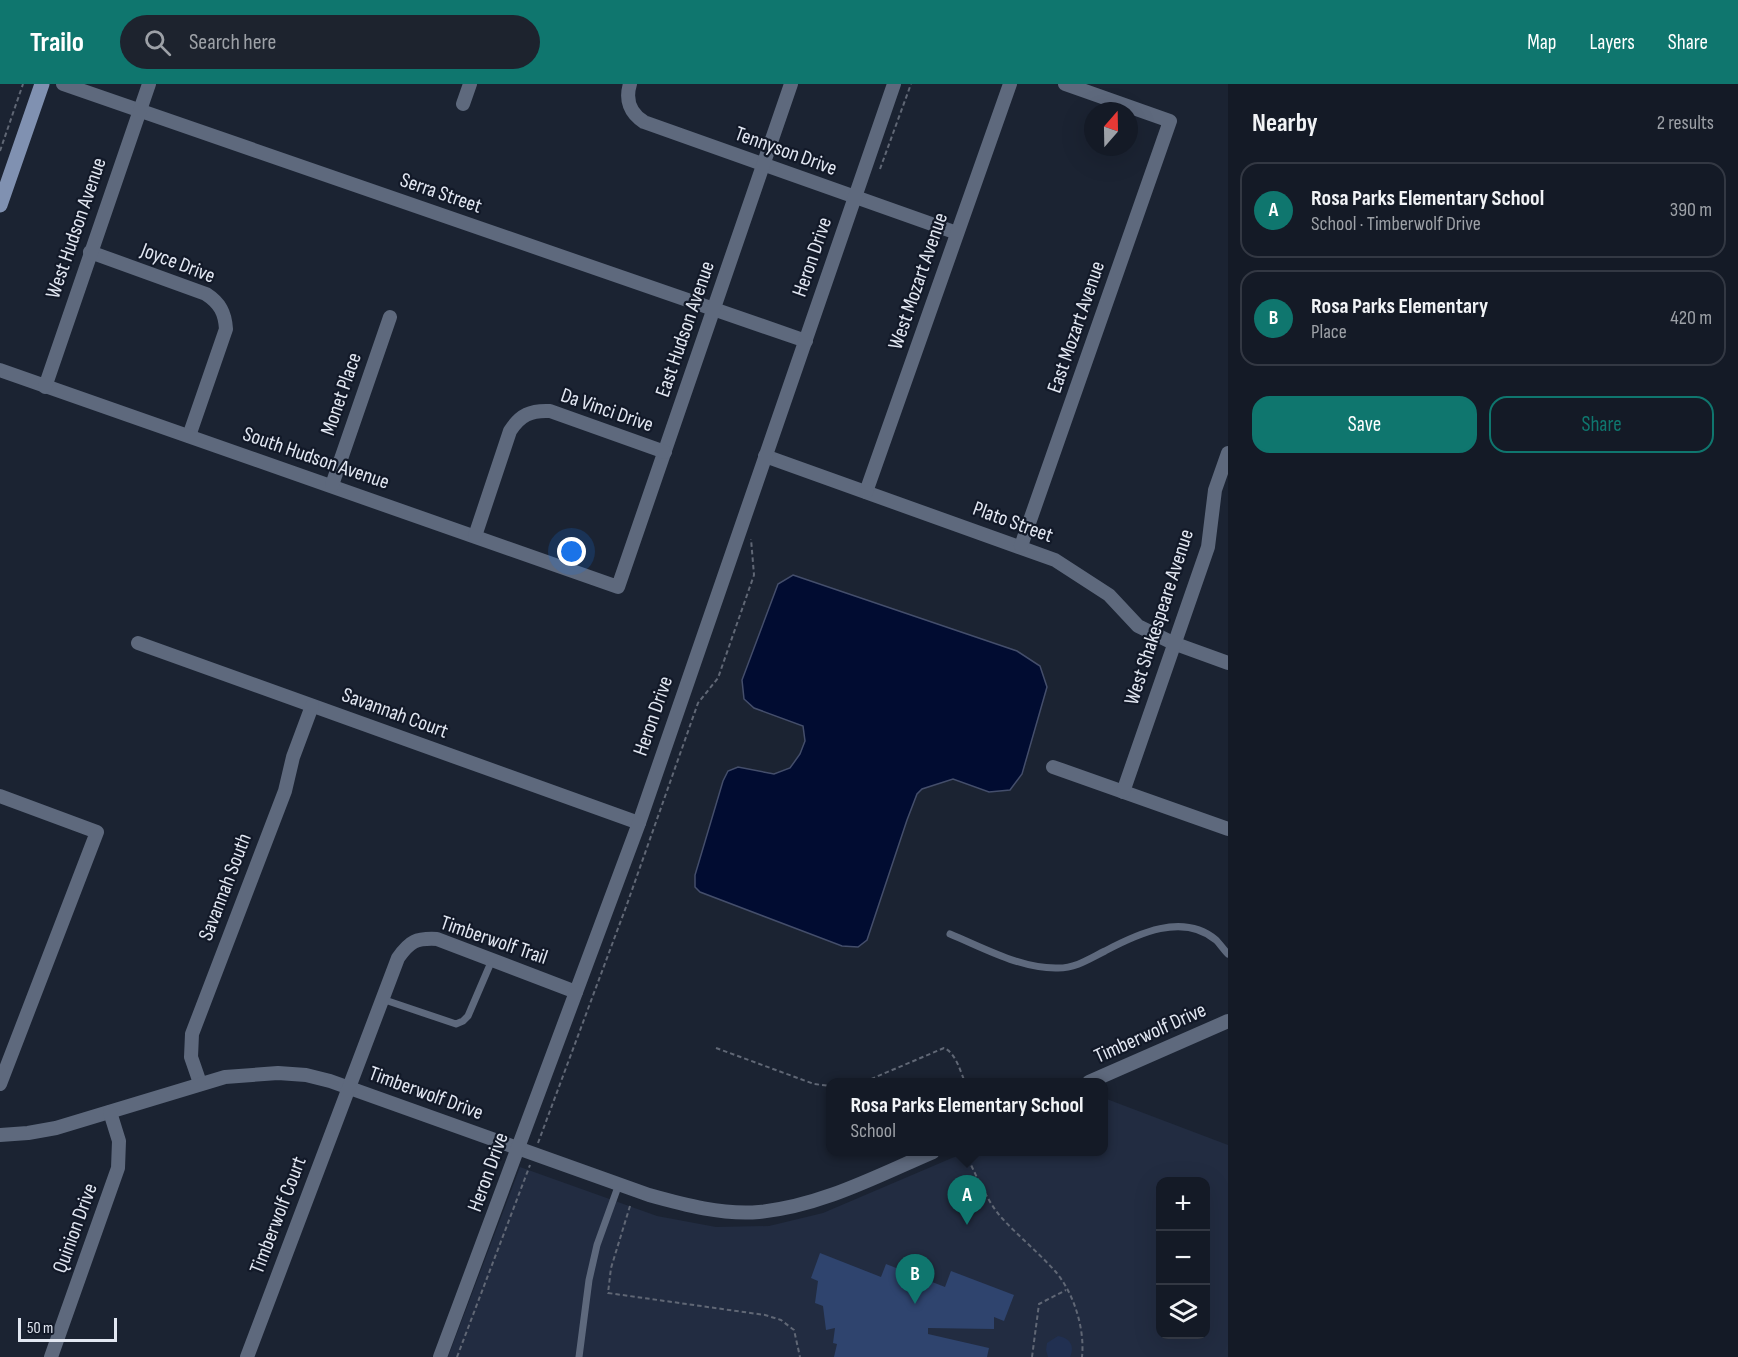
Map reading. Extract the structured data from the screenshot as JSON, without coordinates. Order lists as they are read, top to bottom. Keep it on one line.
{"streets":{"street":["Tennyson Drive","Serra Street","West Hudson Avenue","Heron Drive","Joyce Drive","West Mozart Avenue","East Mozart Avenue","East Hudson Avenue","Monet Place","Da Vinci Drive","South Hudson Avenue","Plato Street","West Shakespeare Avenue","Savannah Court","Savannah South","Timberwolf Trail","Timberwolf Drive","Timberwolf Court","Quinion Drive"]},"crossings":[["Tennyson Drive","Heron Drive"],["Tennyson Drive","West Mozart Avenue"],["Tennyson Drive","East Hudson Avenue"],["Serra Street","West Hudson Avenue"],["Serra Street","Heron Drive"],["Serra Street","East Hudson Avenue"],["West Hudson Avenue","Joyce Drive"],["West Hudson Avenue","South Hudson Avenue"],["Heron Drive","Plato Street"],["Heron Drive","Savannah Court"],["Heron Drive","Timberwolf Trail"],["Heron Drive","Timberwolf Drive"],["Joyce Drive","South Hudson Avenue"],["West Mozart Avenue","Plato Street"],["East Mozart Avenue","Plato Street"],["East Hudson Avenue","Da Vinci Drive"],["East Hudson Avenue","South Hudson Avenue"],["Monet Place","South Hudson Avenue"],["Da Vinci Drive","South Hudson Avenue"],["Plato Street","West Shakespeare Avenue"],["Savannah Court","Savannah South"],["Savannah South","Timberwolf Drive"],["Timberwolf Trail","Timberwolf Drive"],["Timberwolf Trail","Timberwolf Court"],["Timberwolf Drive","Timberwolf Court"],["Timberwolf Drive","Quinion Drive"]],"scale_bar":"50 m","north":"top","page":{"header":"Trailo","search":"Search here","nav":["Map","Layers","Share"],"heading":["Nearby","2 results"],"list":[{"mark":"A","name":"Rosa Parks Elementary School","note":"School · Timberwolf Drive","value":"390 m"},{"mark":"B","name":"Rosa Parks Elementary","note":"Place","value":"420 m"}],"buttons":["Save","Share"],"popup":["Rosa Parks Elementary School","School"],"pins":["A","B"],"map_buttons":["+","−"],"scale":"50 m"}}
